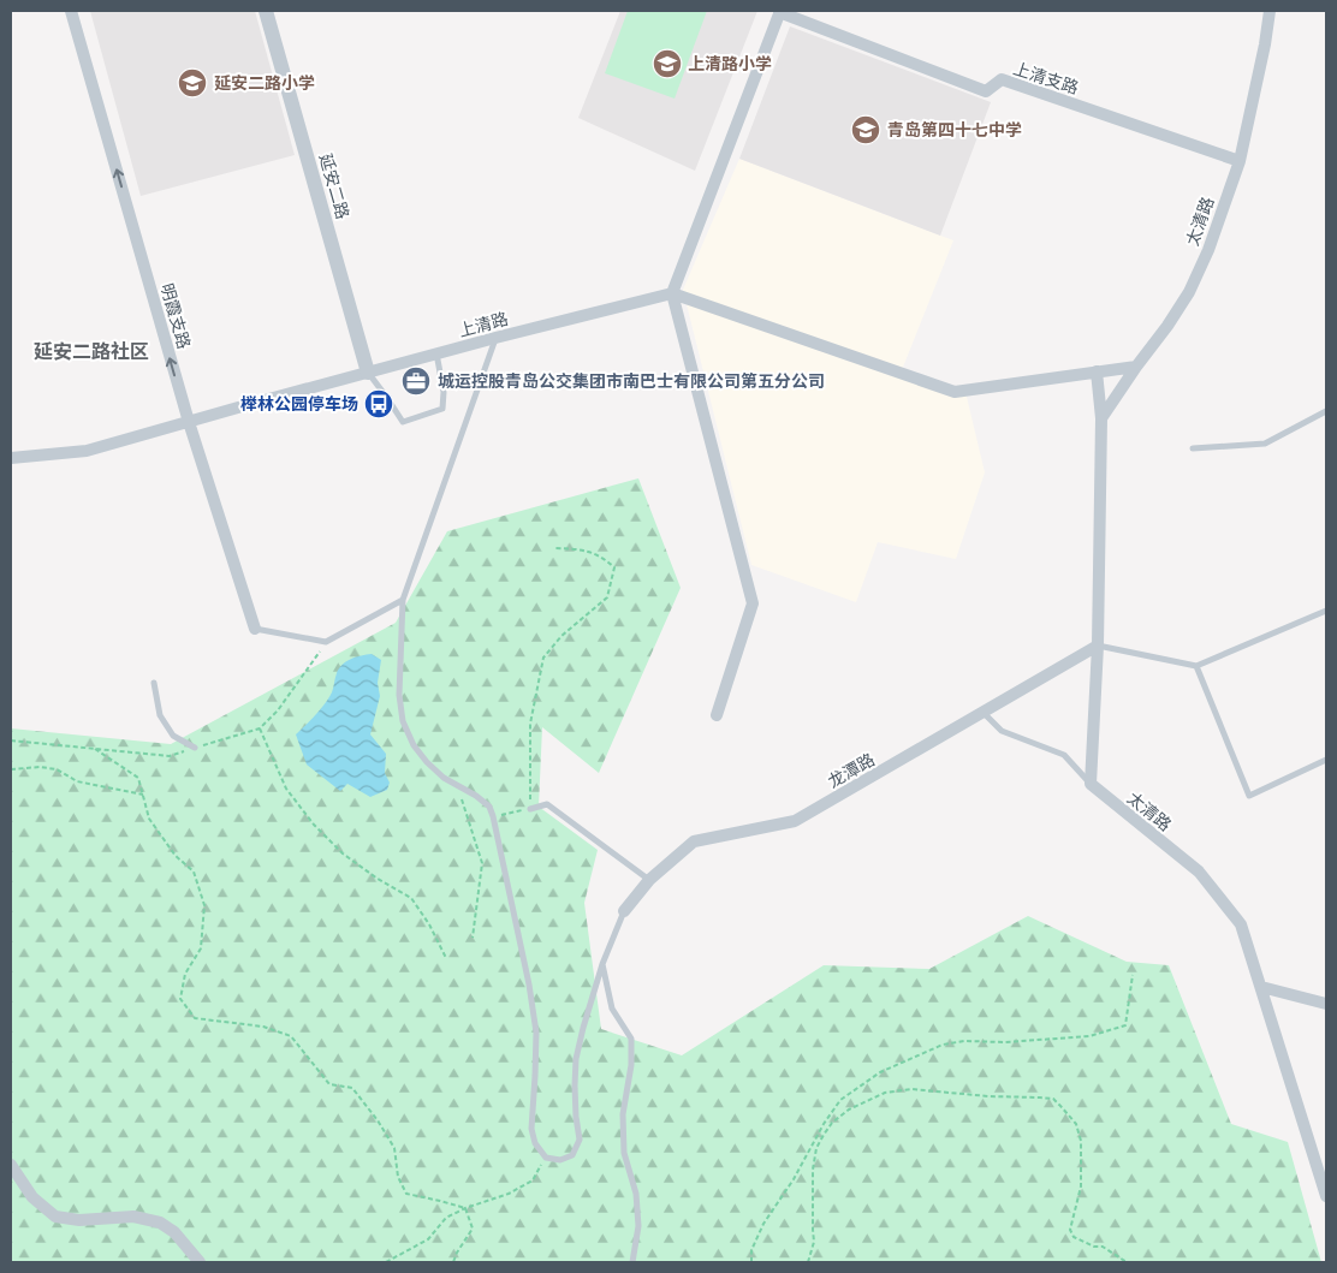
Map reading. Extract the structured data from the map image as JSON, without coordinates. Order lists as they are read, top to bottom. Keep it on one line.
{"streets":{"street":["上清支路","延安二路","太清路","明霞支路","上清路","龙潭路"]},"crossings":[["上清支路","太清路"],["延安二路","上清路"],["明霞支路","上清路"]],"one_way":["明霞支路"],"districts":["延安二路社区"],"places":{"school or university":["上清路小学","延安二路小学","青岛第四十七中学"],"office":["城运控股青岛公交集团市南巴士有限公司第五分公司"],"bus stop":["榉林公园停车场"]}}
